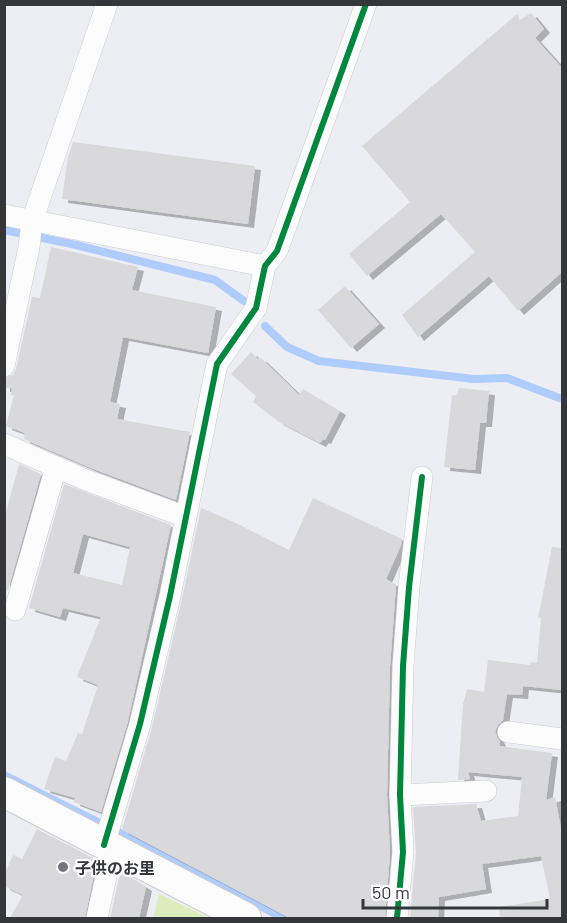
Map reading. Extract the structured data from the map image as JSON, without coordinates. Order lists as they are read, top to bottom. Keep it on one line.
{"places":["子供のお里"],"scale_bar":"50 m"}
